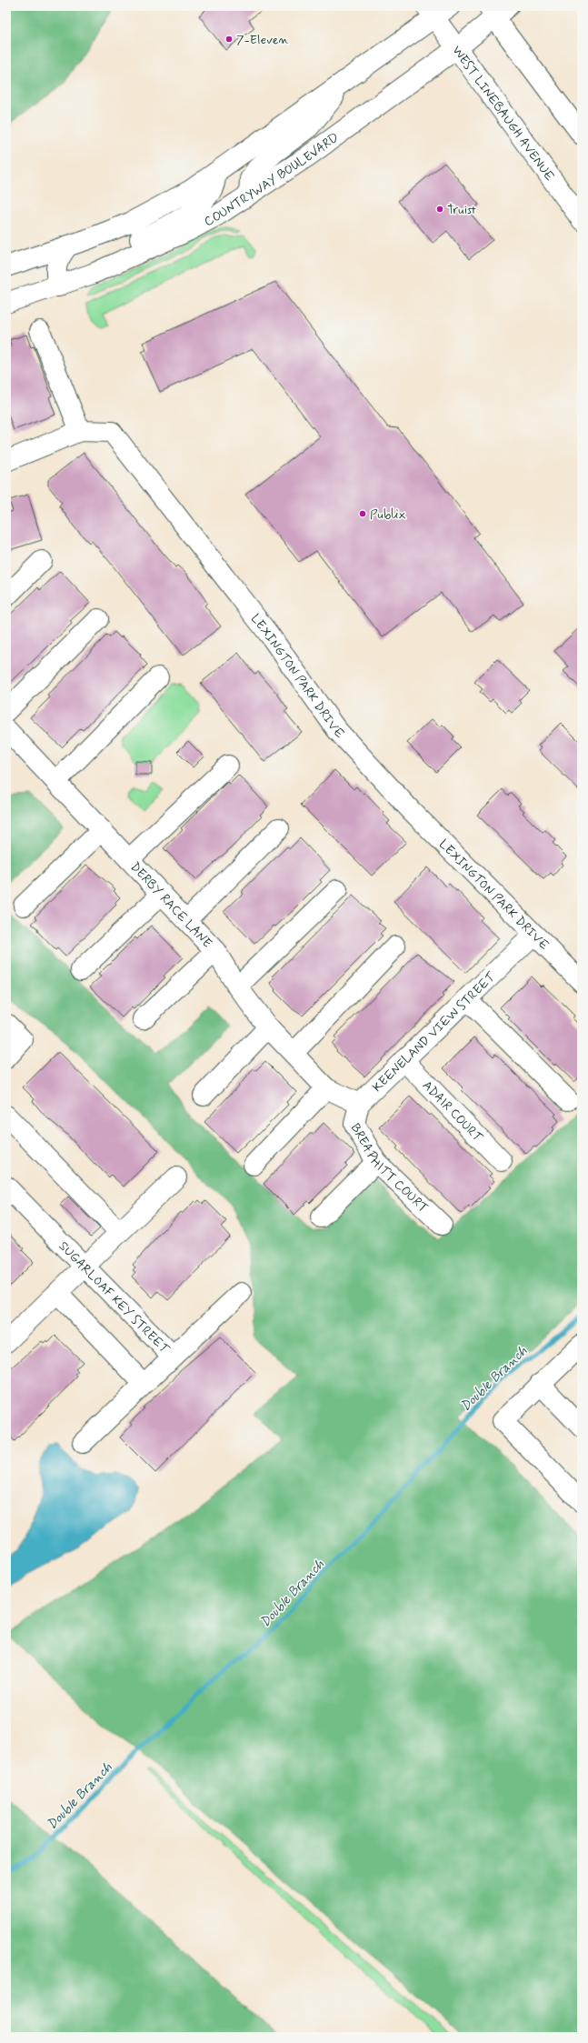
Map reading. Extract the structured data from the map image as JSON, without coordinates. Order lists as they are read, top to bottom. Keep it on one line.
{"streets":{"street":["WEST LINEBAUGH AVENUE","COUNTRYWAY BOULEVARD","LEXINGTON PARK DRIVE","DERBY RACE LANE","KEENELAND VIEW STREET","ADAIR COURT","BREAPHITT COURT","SUGARLOAF KEY STREET"]},"crossings":[["WEST LINEBAUGH AVENUE","COUNTRYWAY BOULEVARD"],["LEXINGTON PARK DRIVE","KEENELAND VIEW STREET"],["KEENELAND VIEW STREET","ADAIR COURT"],["KEENELAND VIEW STREET","BREAPHITT COURT"]],"water":["Double Branch"],"places":["7-Eleven","Truist","Publix"]}
